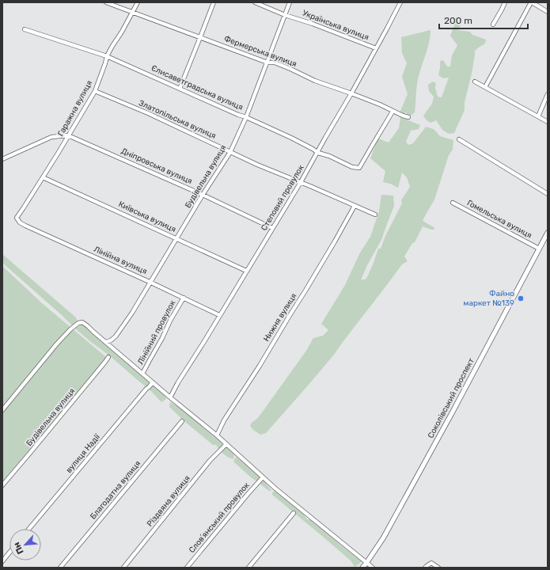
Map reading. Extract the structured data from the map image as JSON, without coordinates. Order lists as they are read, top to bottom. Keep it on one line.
{"streets":{"street":["Українська вулиця","Фермерська вулиця","Єлисаветградська вулиця","Гаражна вулиця","Златопільська вулиця","Дніпровська вулиця","Будівельна вулиця","Степовий провулок","Київська вулиця","Гомельська вулиця","Лінійна вулиця","Нижня вулиця","Лінійний провулок","Соколівський проспект","вулиця Надії","Благодатна вулиця","Різдвяна вулиця","Словʼянський провулок"]},"crossings":[["Українська вулиця","Будівельна вулиця"],["Українська вулиця","Степовий провулок"],["Фермерська вулиця","Єлисаветградська вулиця"],["Фермерська вулиця","Гаражна вулиця"],["Фермерська вулиця","Будівельна вулиця"],["Фермерська вулиця","Степовий провулок"],["Єлисаветградська вулиця","Гаражна вулиця"],["Єлисаветградська вулиця","Будівельна вулиця"],["Єлисаветградська вулиця","Степовий провулок"],["Гаражна вулиця","Златопільська вулиця"],["Гаражна вулиця","Дніпровська вулиця"],["Гаражна вулиця","Київська вулиця"],["Гаражна вулиця","Лінійна вулиця"],["Златопільська вулиця","Будівельна вулиця"],["Златопільська вулиця","Степовий провулок"],["Златопільська вулиця","Нижня вулиця"],["Дніпровська вулиця","Будівельна вулиця"],["Дніпровська вулиця","Степовий провулок"],["Будівельна вулиця","Київська вулиця"],["Будівельна вулиця","Лінійна вулиця"],["Степовий провулок","Київська вулиця"],["Степовий провулок","Лінійна вулиця"],["Гомельська вулиця","Соколівський проспект"],["Лінійна вулиця","Лінійний провулок"]],"places":["Файно маркет №139"],"scale_bar":"200 m","north":"bottom left"}
